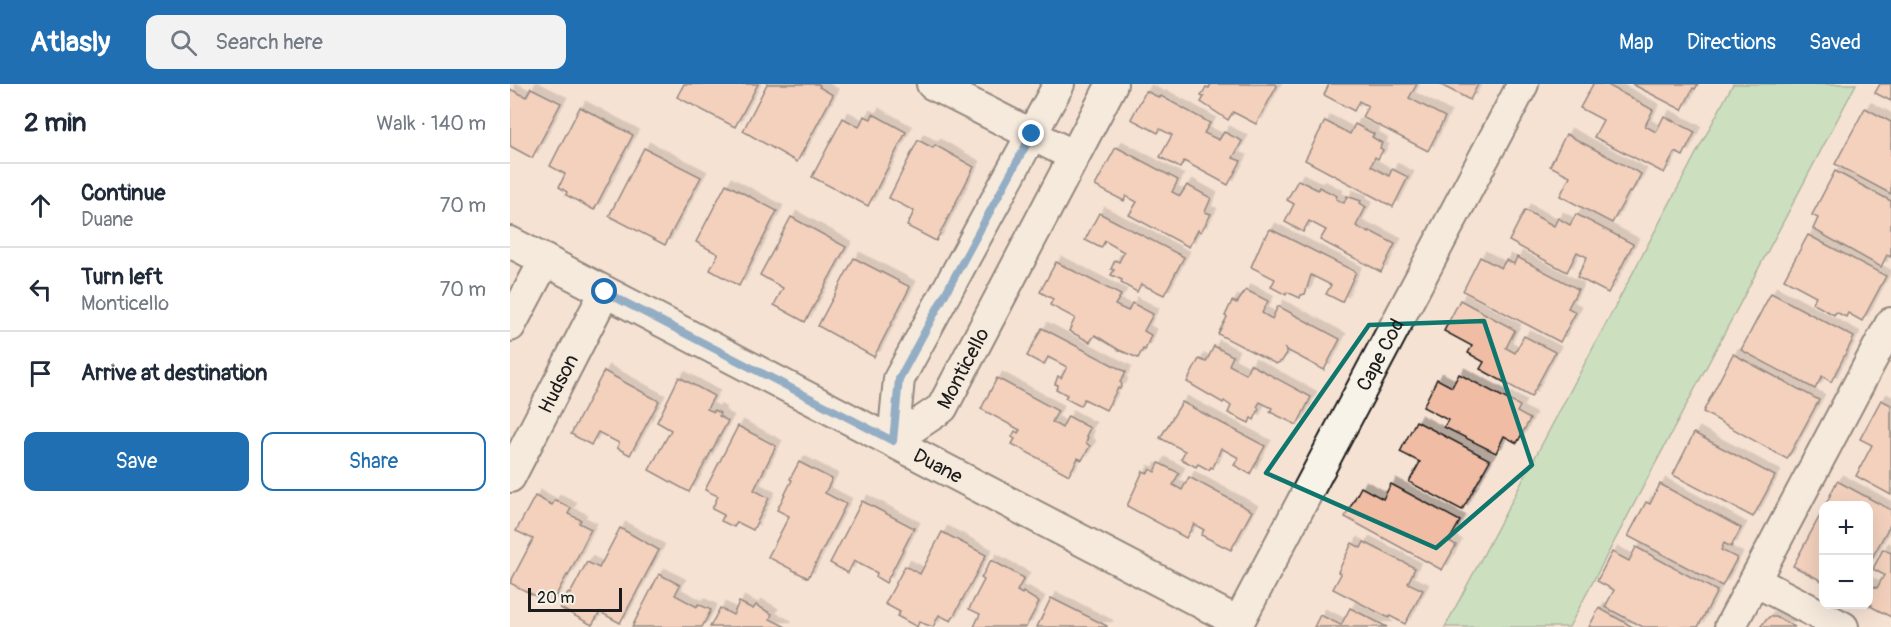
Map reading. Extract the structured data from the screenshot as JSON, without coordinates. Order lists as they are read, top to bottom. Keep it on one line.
{"streets":{"street":["Cape Cod","Monticello","Hudson","Duane"]},"crossings":[["Cape Cod","Duane"],["Monticello","Duane"],["Hudson","Duane"]],"scale_bar":"20 m","page":{"header":"Atlasly","search":"Search here","nav":["Map","Directions","Saved"],"heading":["2 min","Walk · 140 m"],"list":[["Continue","Duane","70 m"],["Turn left","Monticello","70 m"],"Arrive at destination"],"buttons":["Save","Share"],"map_buttons":["+","−"],"scale":"20 m"}}
